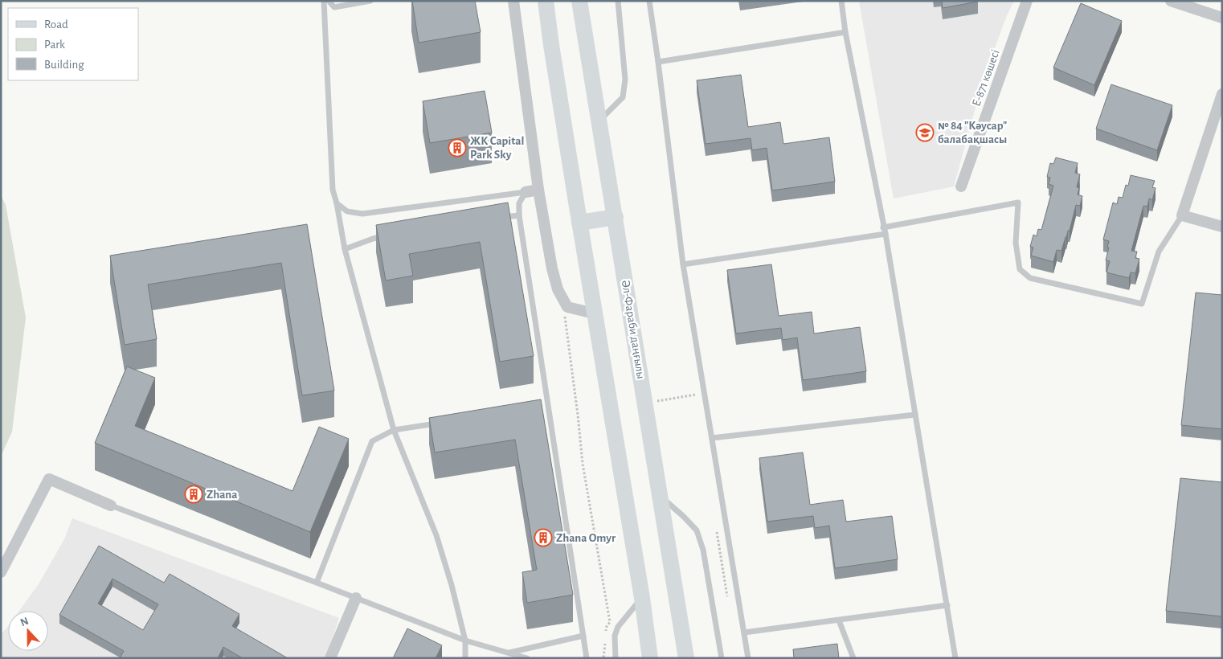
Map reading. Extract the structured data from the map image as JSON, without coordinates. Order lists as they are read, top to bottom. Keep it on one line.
{"streets":{"main road":["Әл-Фараби даңғылы"],"street":["Е-871 көшесі"]},"places":{"school or university":["№ 84 \"Кәусар\" балабақшасы"],"building":["ЖК Capital Park Sky","Zhana","Zhana Omyr"]},"legend":["Road","Park","Building"],"north":"top"}
